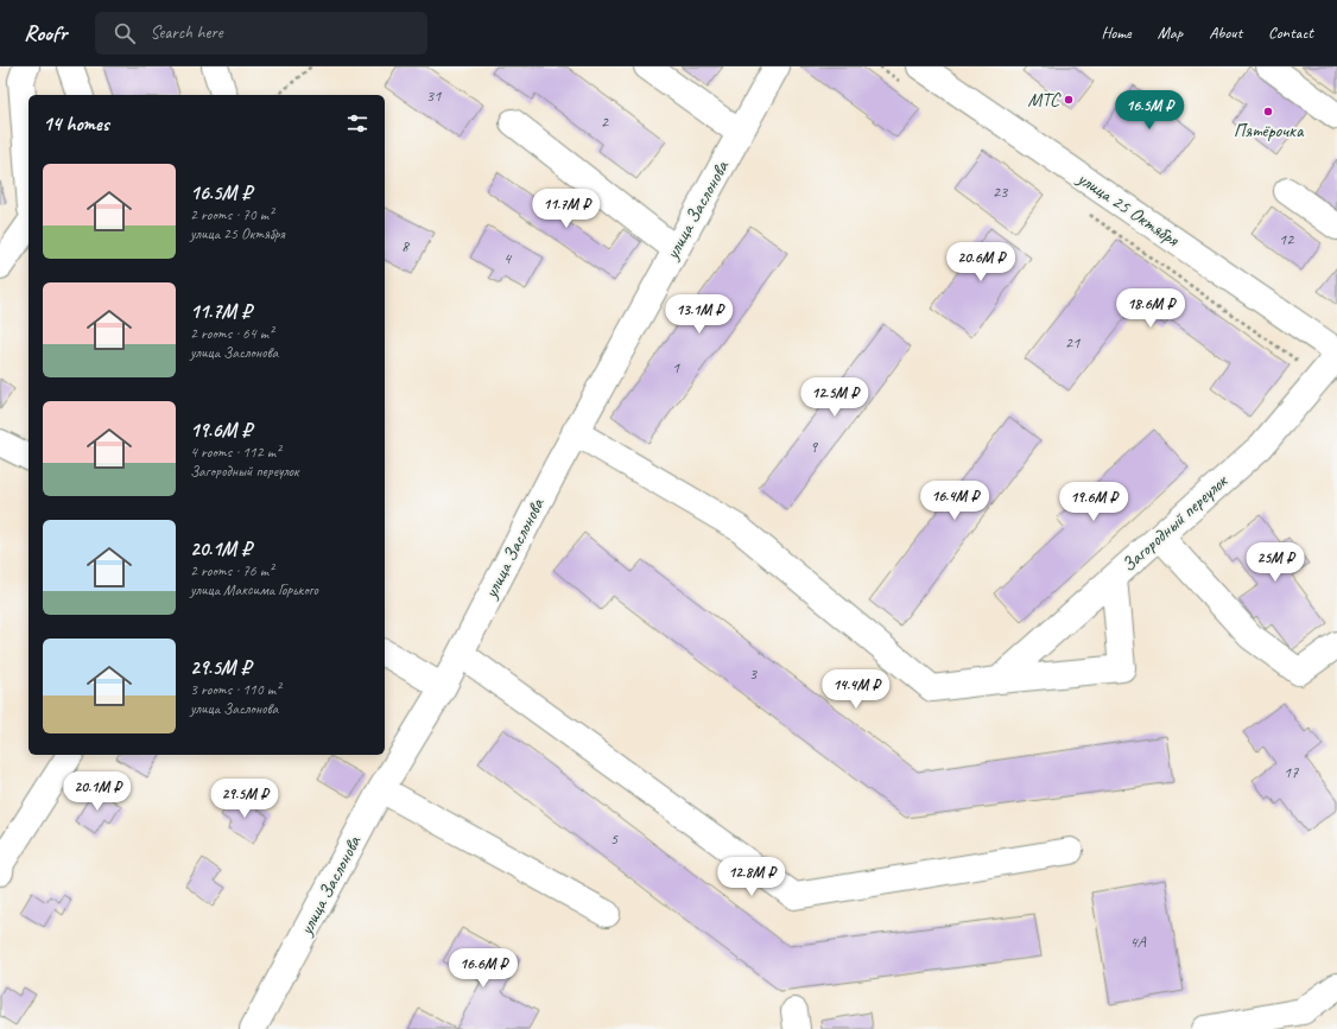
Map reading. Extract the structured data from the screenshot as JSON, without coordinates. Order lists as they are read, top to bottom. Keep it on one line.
{"streets":{"street":["улица 25 Октября","улица Заслонова","Загородный переулок"]},"places":["МТС","Пятёрочка"],"house_numbers":["31","2","23","12","8","4","21","1","9","3","17","5","4А"],"page":{"header":"Roofr","search":"Search here","nav":["Home","Map","About","Contact"],"price":["16.5M ₽","11.7M ₽","20.6M ₽","18.6M ₽","13.1M ₽","12.5M ₽","16.4M ₽","19.6M ₽","25M ₽","14.4M ₽","20.1M ₽","29.5M ₽","12.8M ₽","16.6M ₽"],"heading":"14 homes","list":[{"name":"16.5M ₽","note":"2 rooms · 70 m² · улица 25 Октября"},{"name":"11.7M ₽","note":"2 rooms · 64 m² · улица Заслонова"},{"name":"19.6M ₽","note":"4 rooms · 112 m² · Загородный переулок"},{"name":"20.1M ₽","note":"2 rooms · 76 m² · улица Максима Горького"},{"name":"29.5M ₽","note":"3 rooms · 110 m² · улица Заслонова"}]}}
